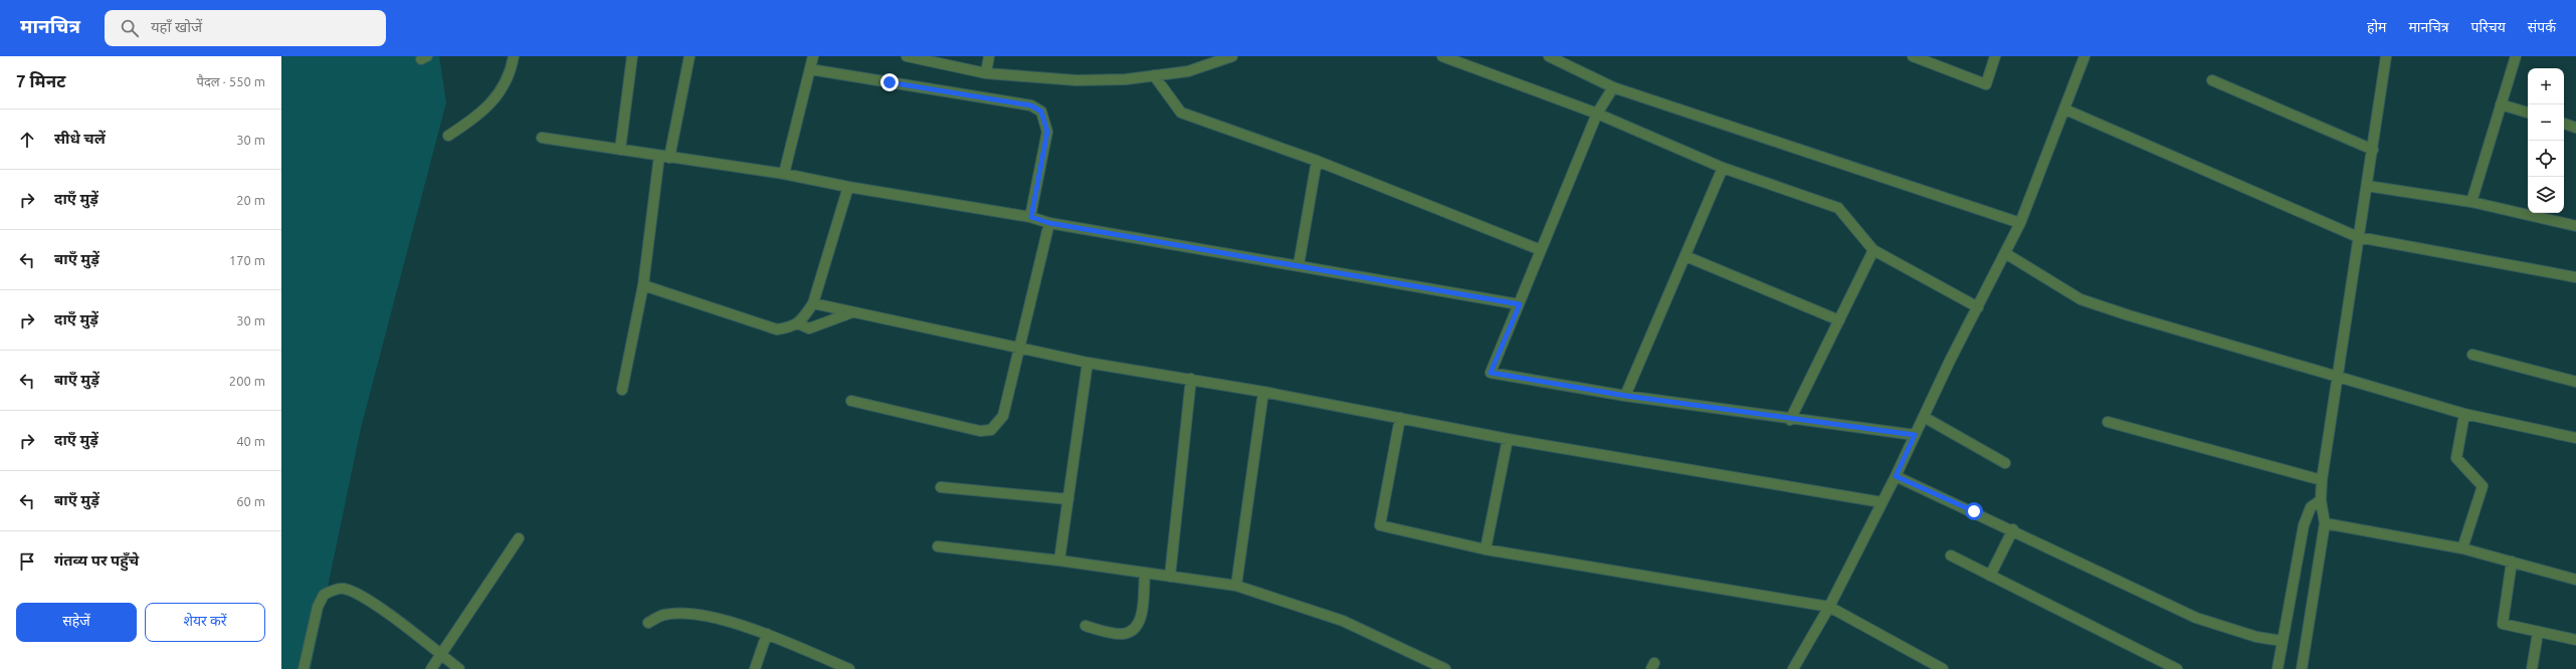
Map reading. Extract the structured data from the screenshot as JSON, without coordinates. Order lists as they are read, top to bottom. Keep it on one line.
{"page":{"header":"मानचित्र","search":"यहाँ खोजें","nav":["होम","मानचित्र","परिचय","संपर्क"],"heading":["7 मिनट","पैदल · 550 m"],"map_buttons":["+","−"],"list":[["सीधे चलें","30 m"],["दाएँ मुड़ें","20 m"],["बाएँ मुड़ें","170 m"],["दाएँ मुड़ें","30 m"],["बाएँ मुड़ें","200 m"],["दाएँ मुड़ें","40 m"],["बाएँ मुड़ें","60 m"],"गंतव्य पर पहुँचे"],"buttons":["सहेजें","शेयर करें"]}}
